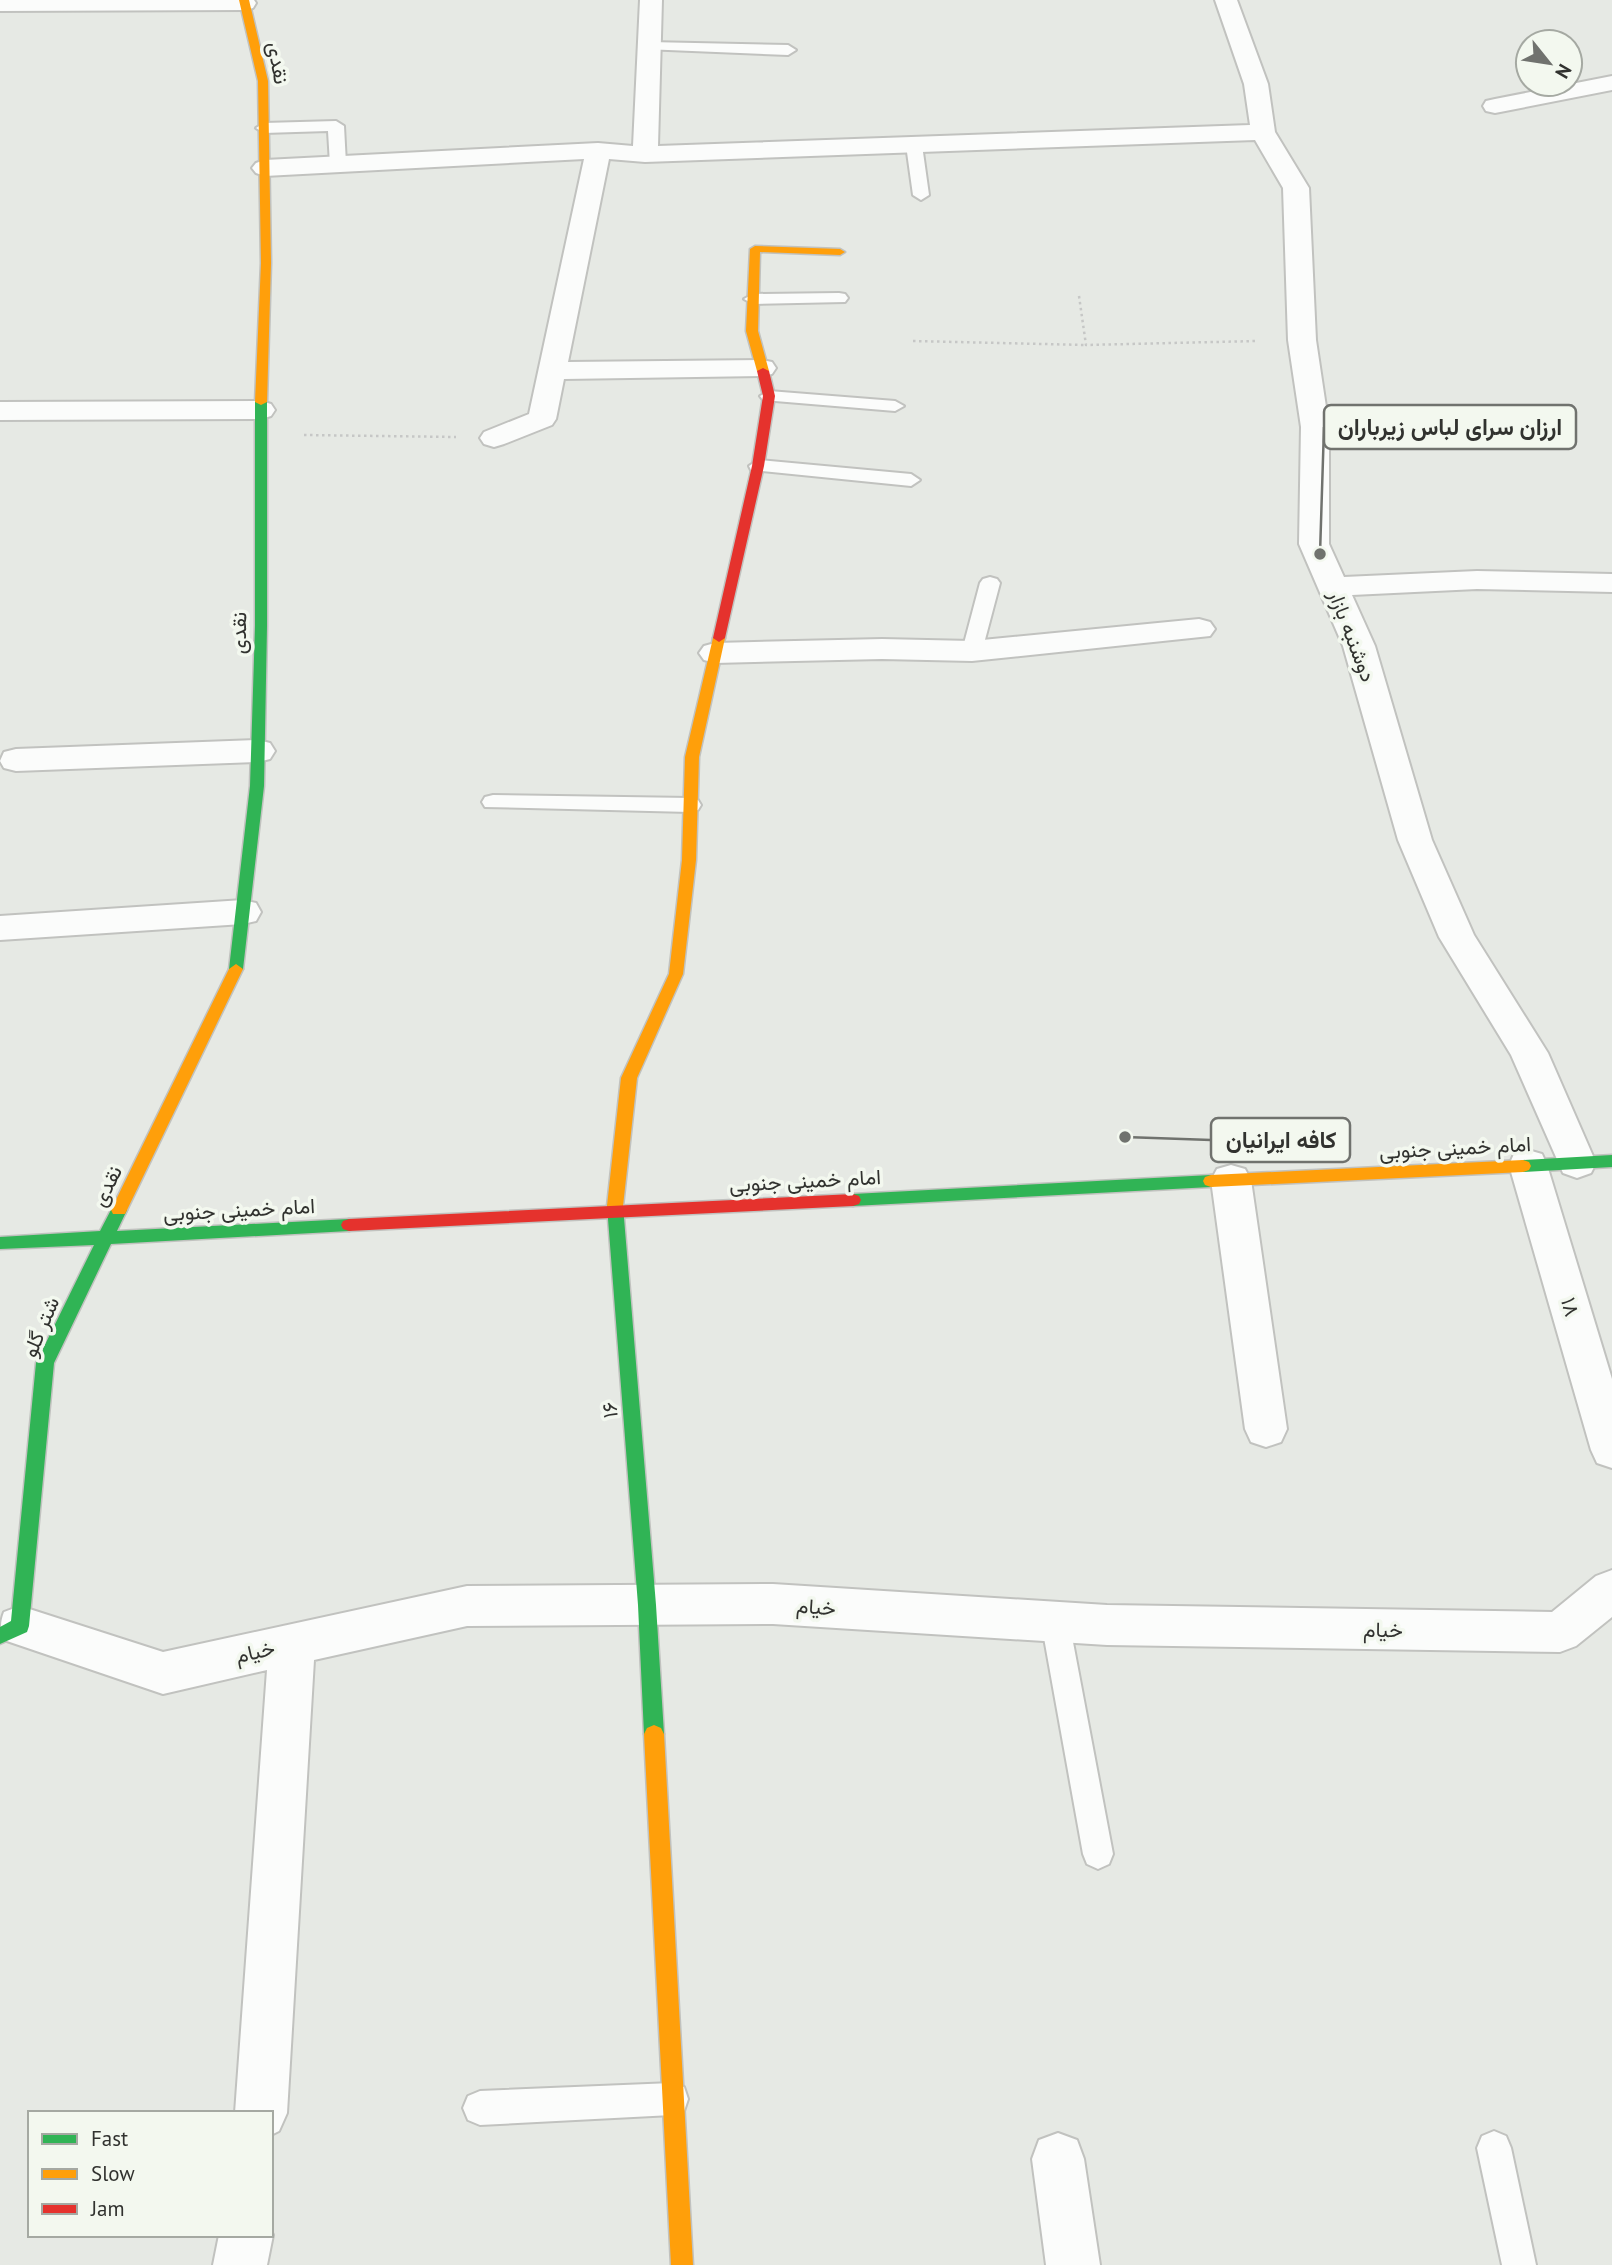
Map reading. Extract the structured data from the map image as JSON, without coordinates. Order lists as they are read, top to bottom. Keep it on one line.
{"streets":{"street":["نقدی","دوشنبه بازار","امام خمینی جنوبی","۱۸","شتر گلو","۱۶","خیام"]},"crossings":[["نقدی","امام خمینی جنوبی"],["نقدی","شتر گلو"],["دوشنبه بازار","امام خمینی جنوبی"],["امام خمینی جنوبی","۱۸"],["امام خمینی جنوبی","شتر گلو"],["امام خمینی جنوبی","۱۶"],["شتر گلو","خیام"],["۱۶","خیام"]],"places":["ارزان سرای لباس زیرباران","کافه ایرانیان"],"legend":["Fast","Slow","Jam"],"north":"bottom right"}
